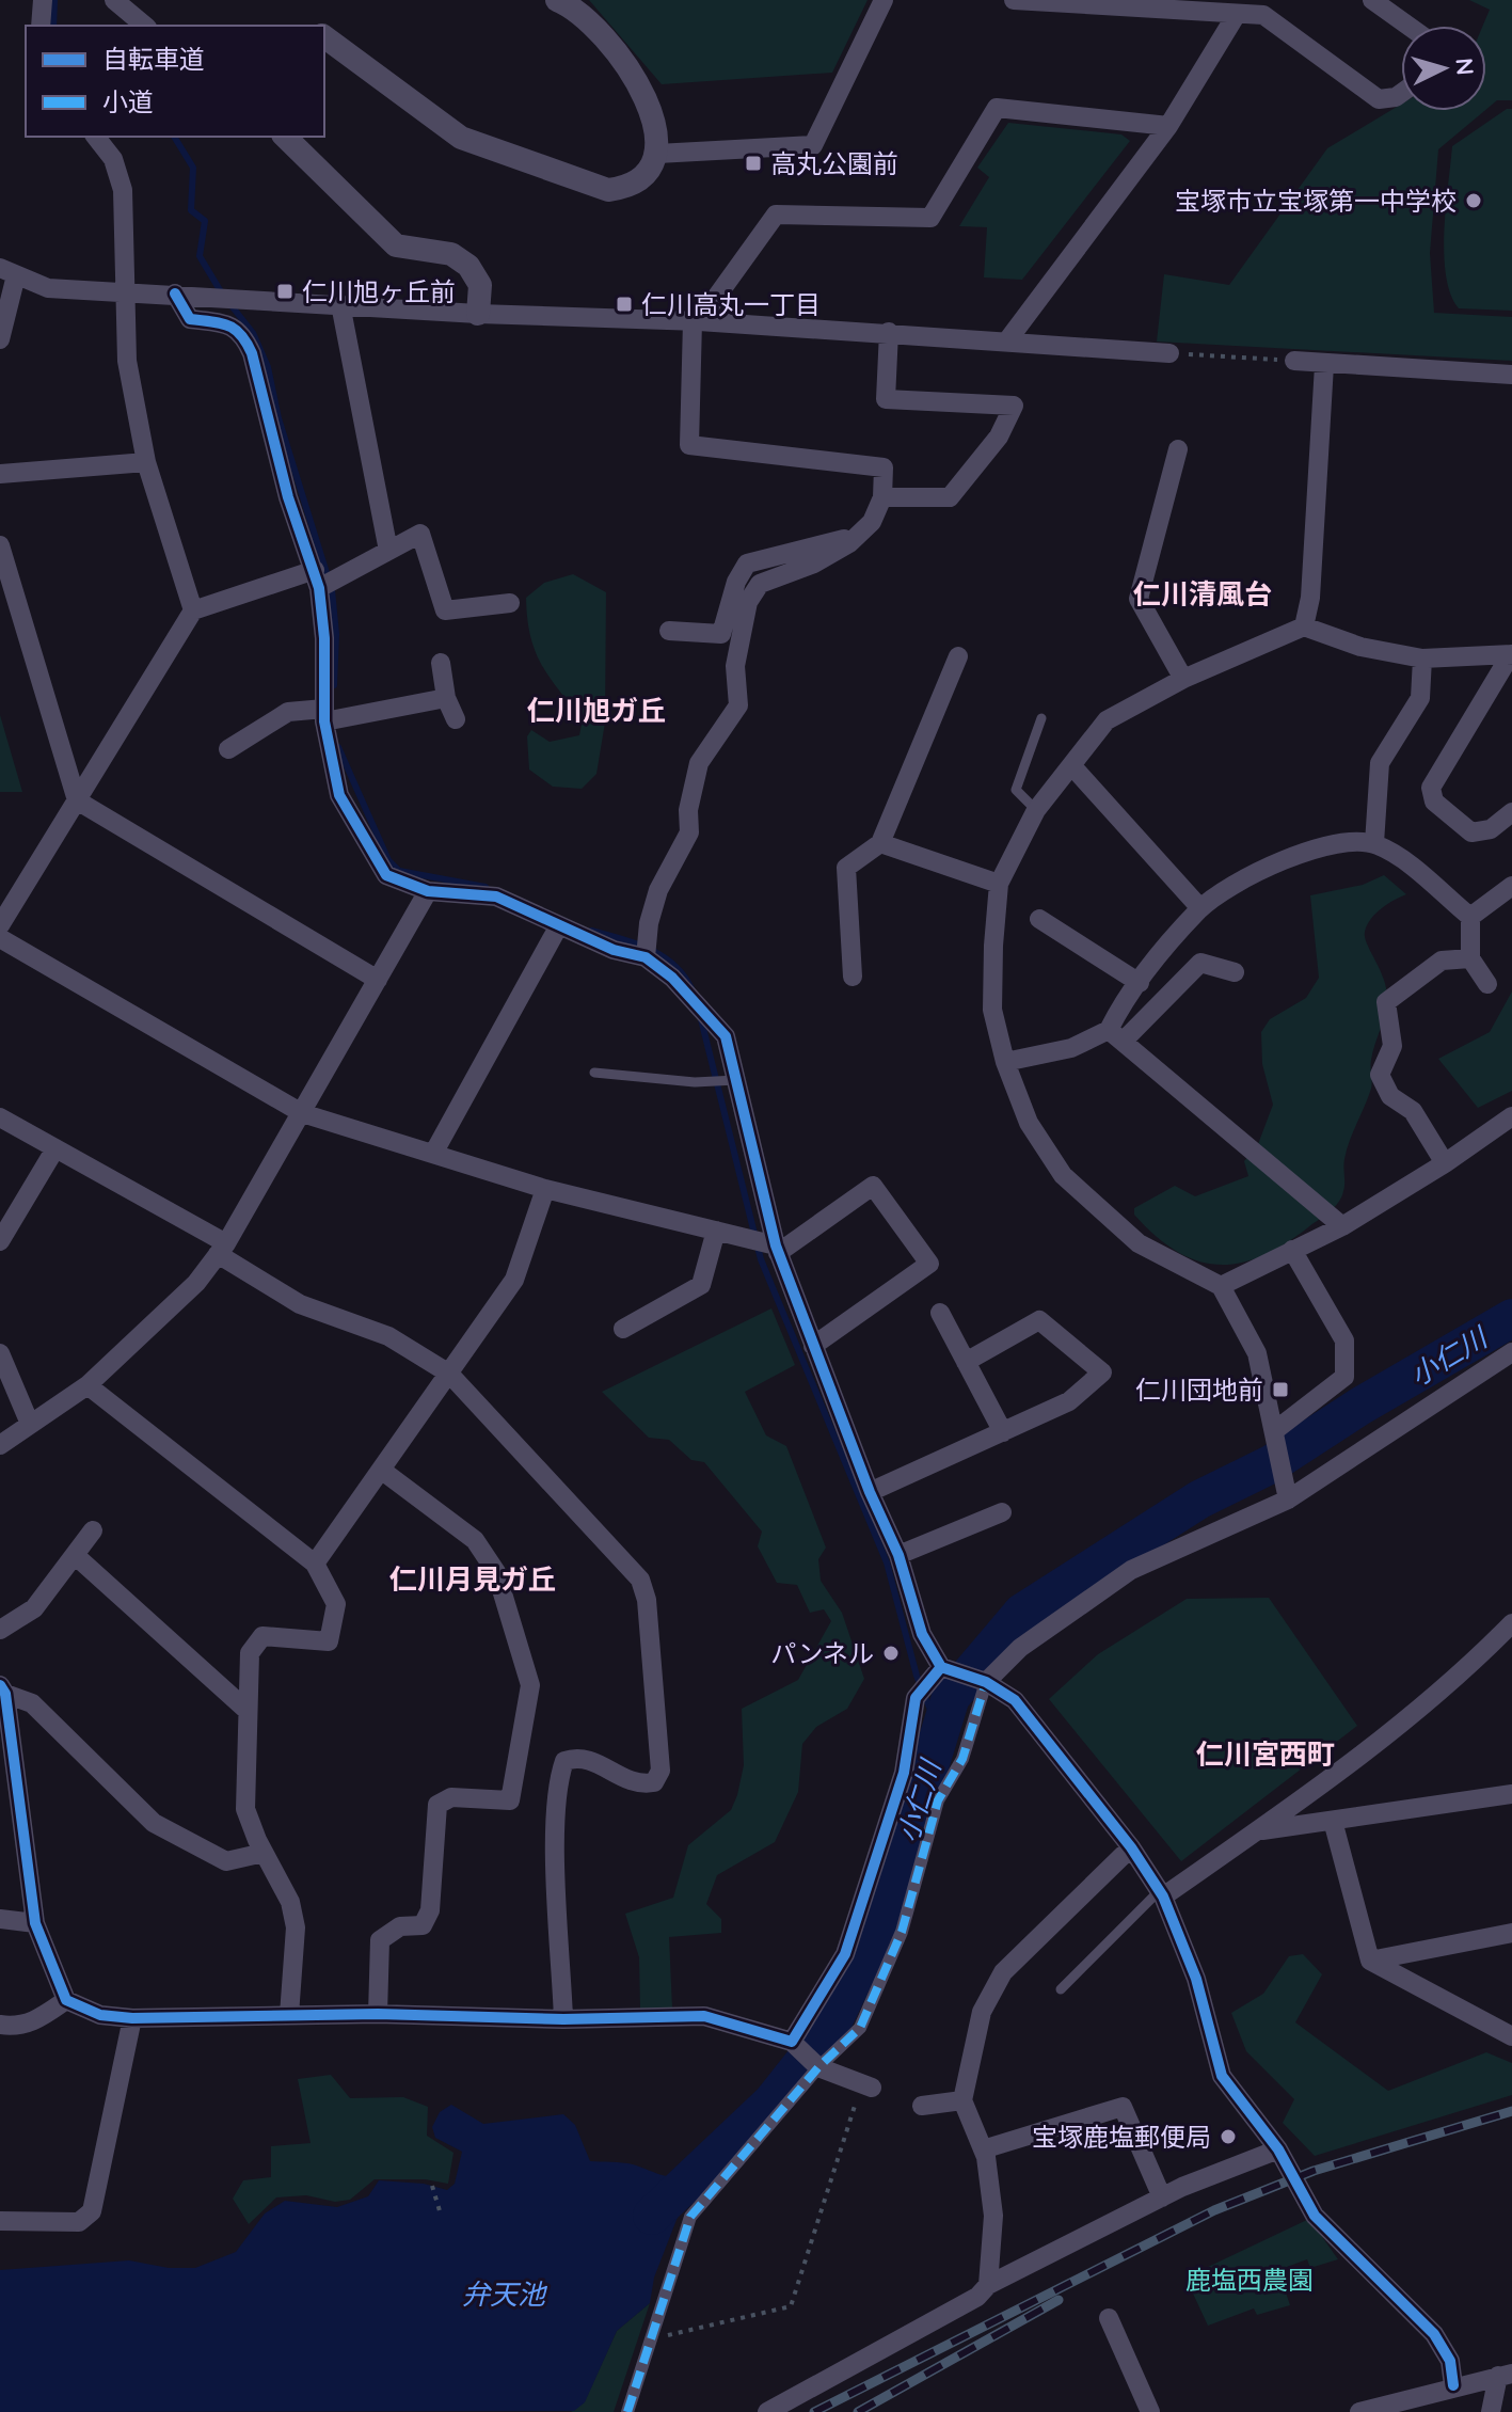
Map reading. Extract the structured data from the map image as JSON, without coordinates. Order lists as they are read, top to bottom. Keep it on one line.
{"districts":["仁川清風台","仁川旭ガ丘","仁川月見ガ丘","仁川宮西町"],"water":["小仁川","弁天池"],"parks":["鹿塩西農園"],"places":{"transit":["高丸公園前","仁川旭ヶ丘前","仁川高丸一丁目","仁川団地前"],"other":["宝塚市立宝塚第一中学校","パンネル","宝塚鹿塩郵便局"]},"legend":["自転車道","小道"],"north":"right"}
